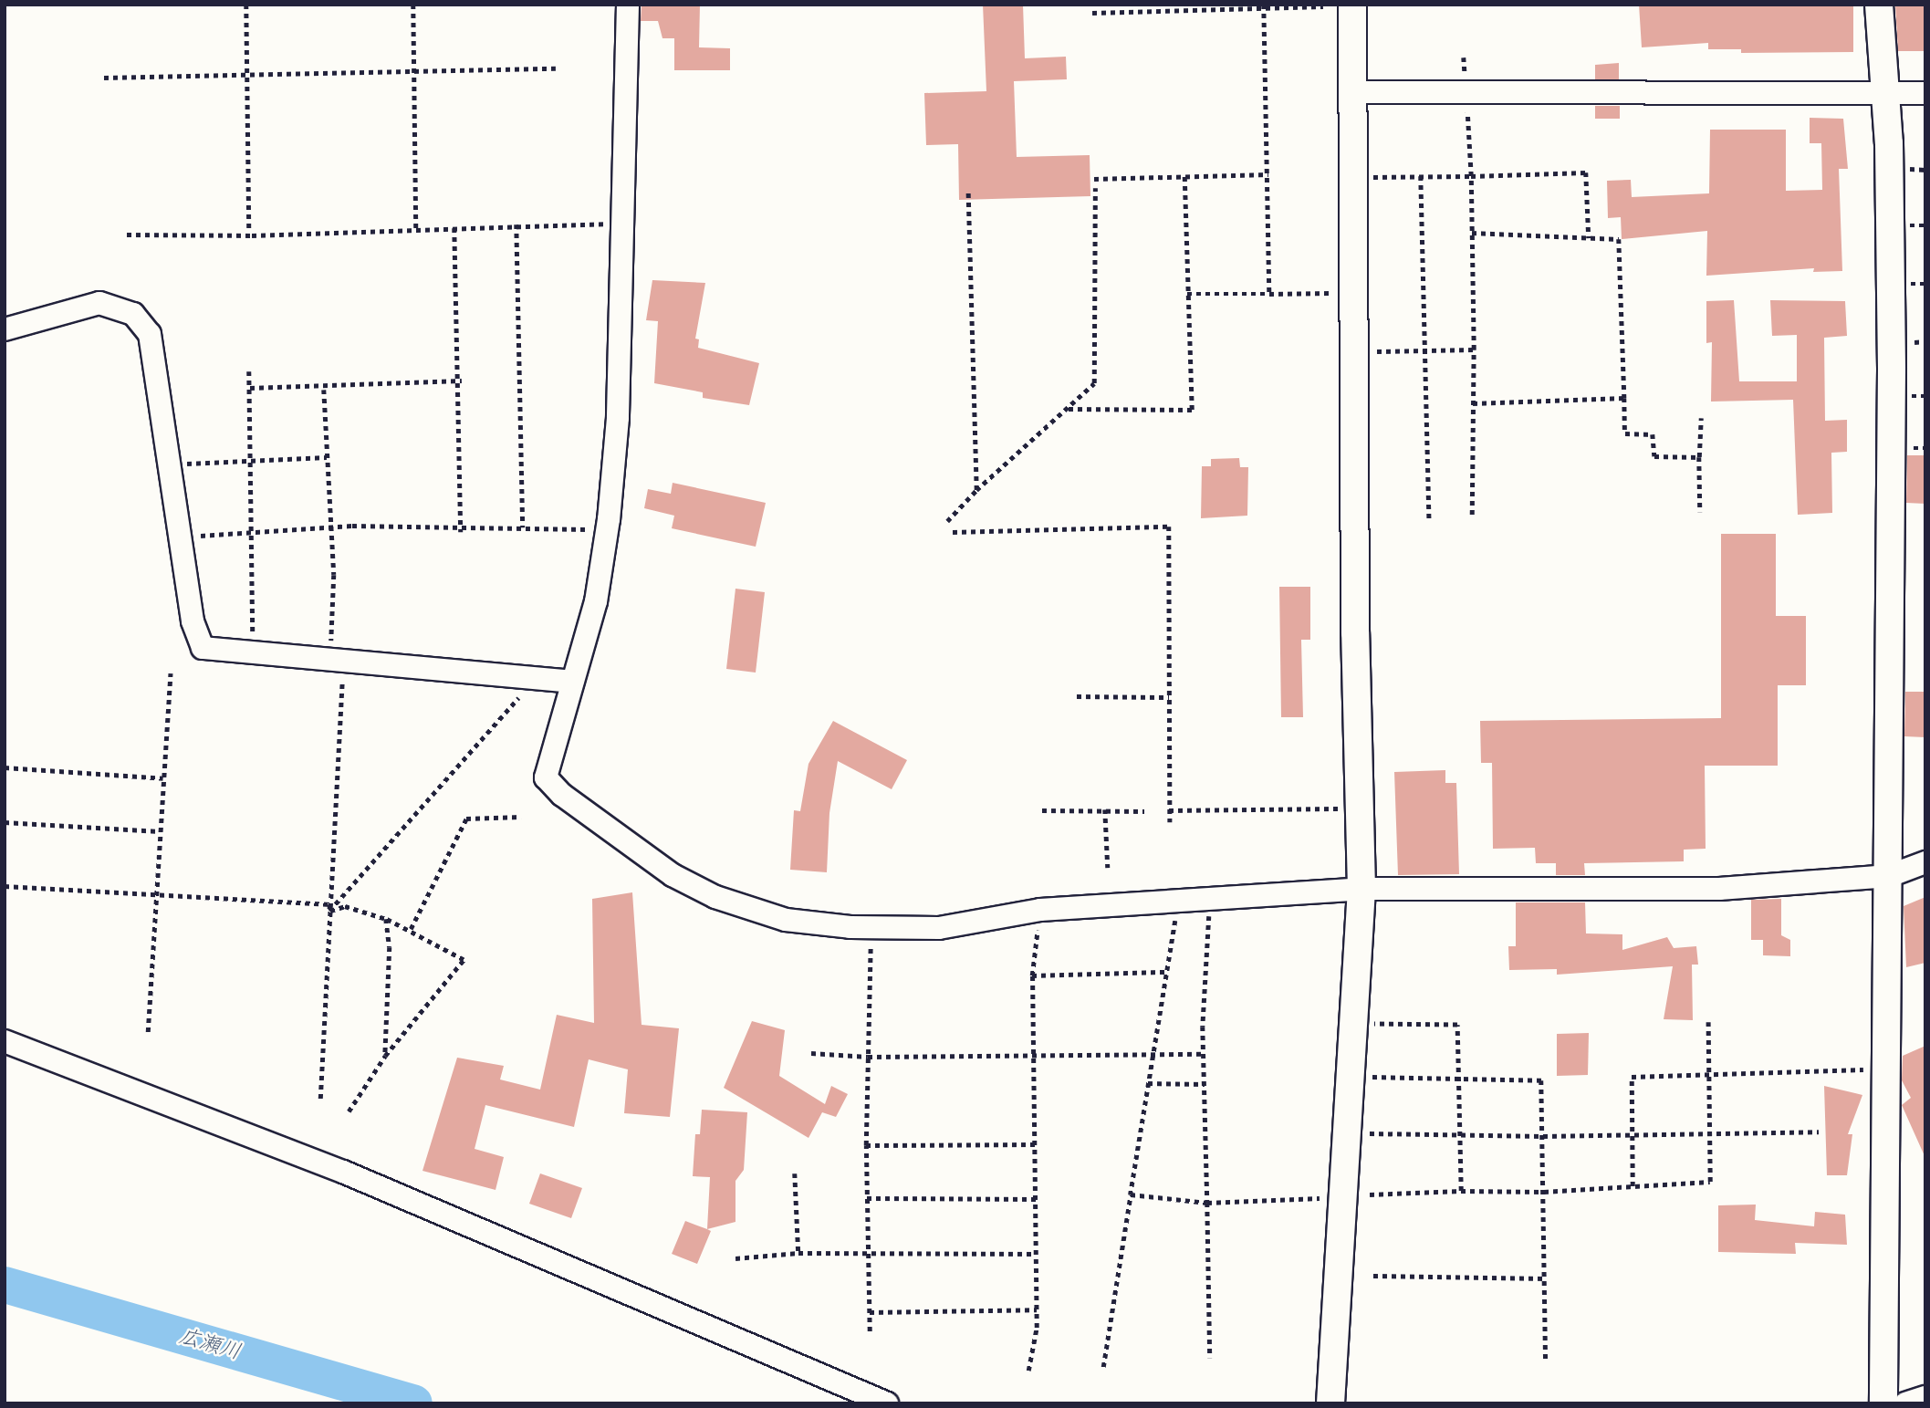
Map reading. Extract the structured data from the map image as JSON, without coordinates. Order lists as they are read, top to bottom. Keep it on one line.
{"water":["広瀬川"]}
